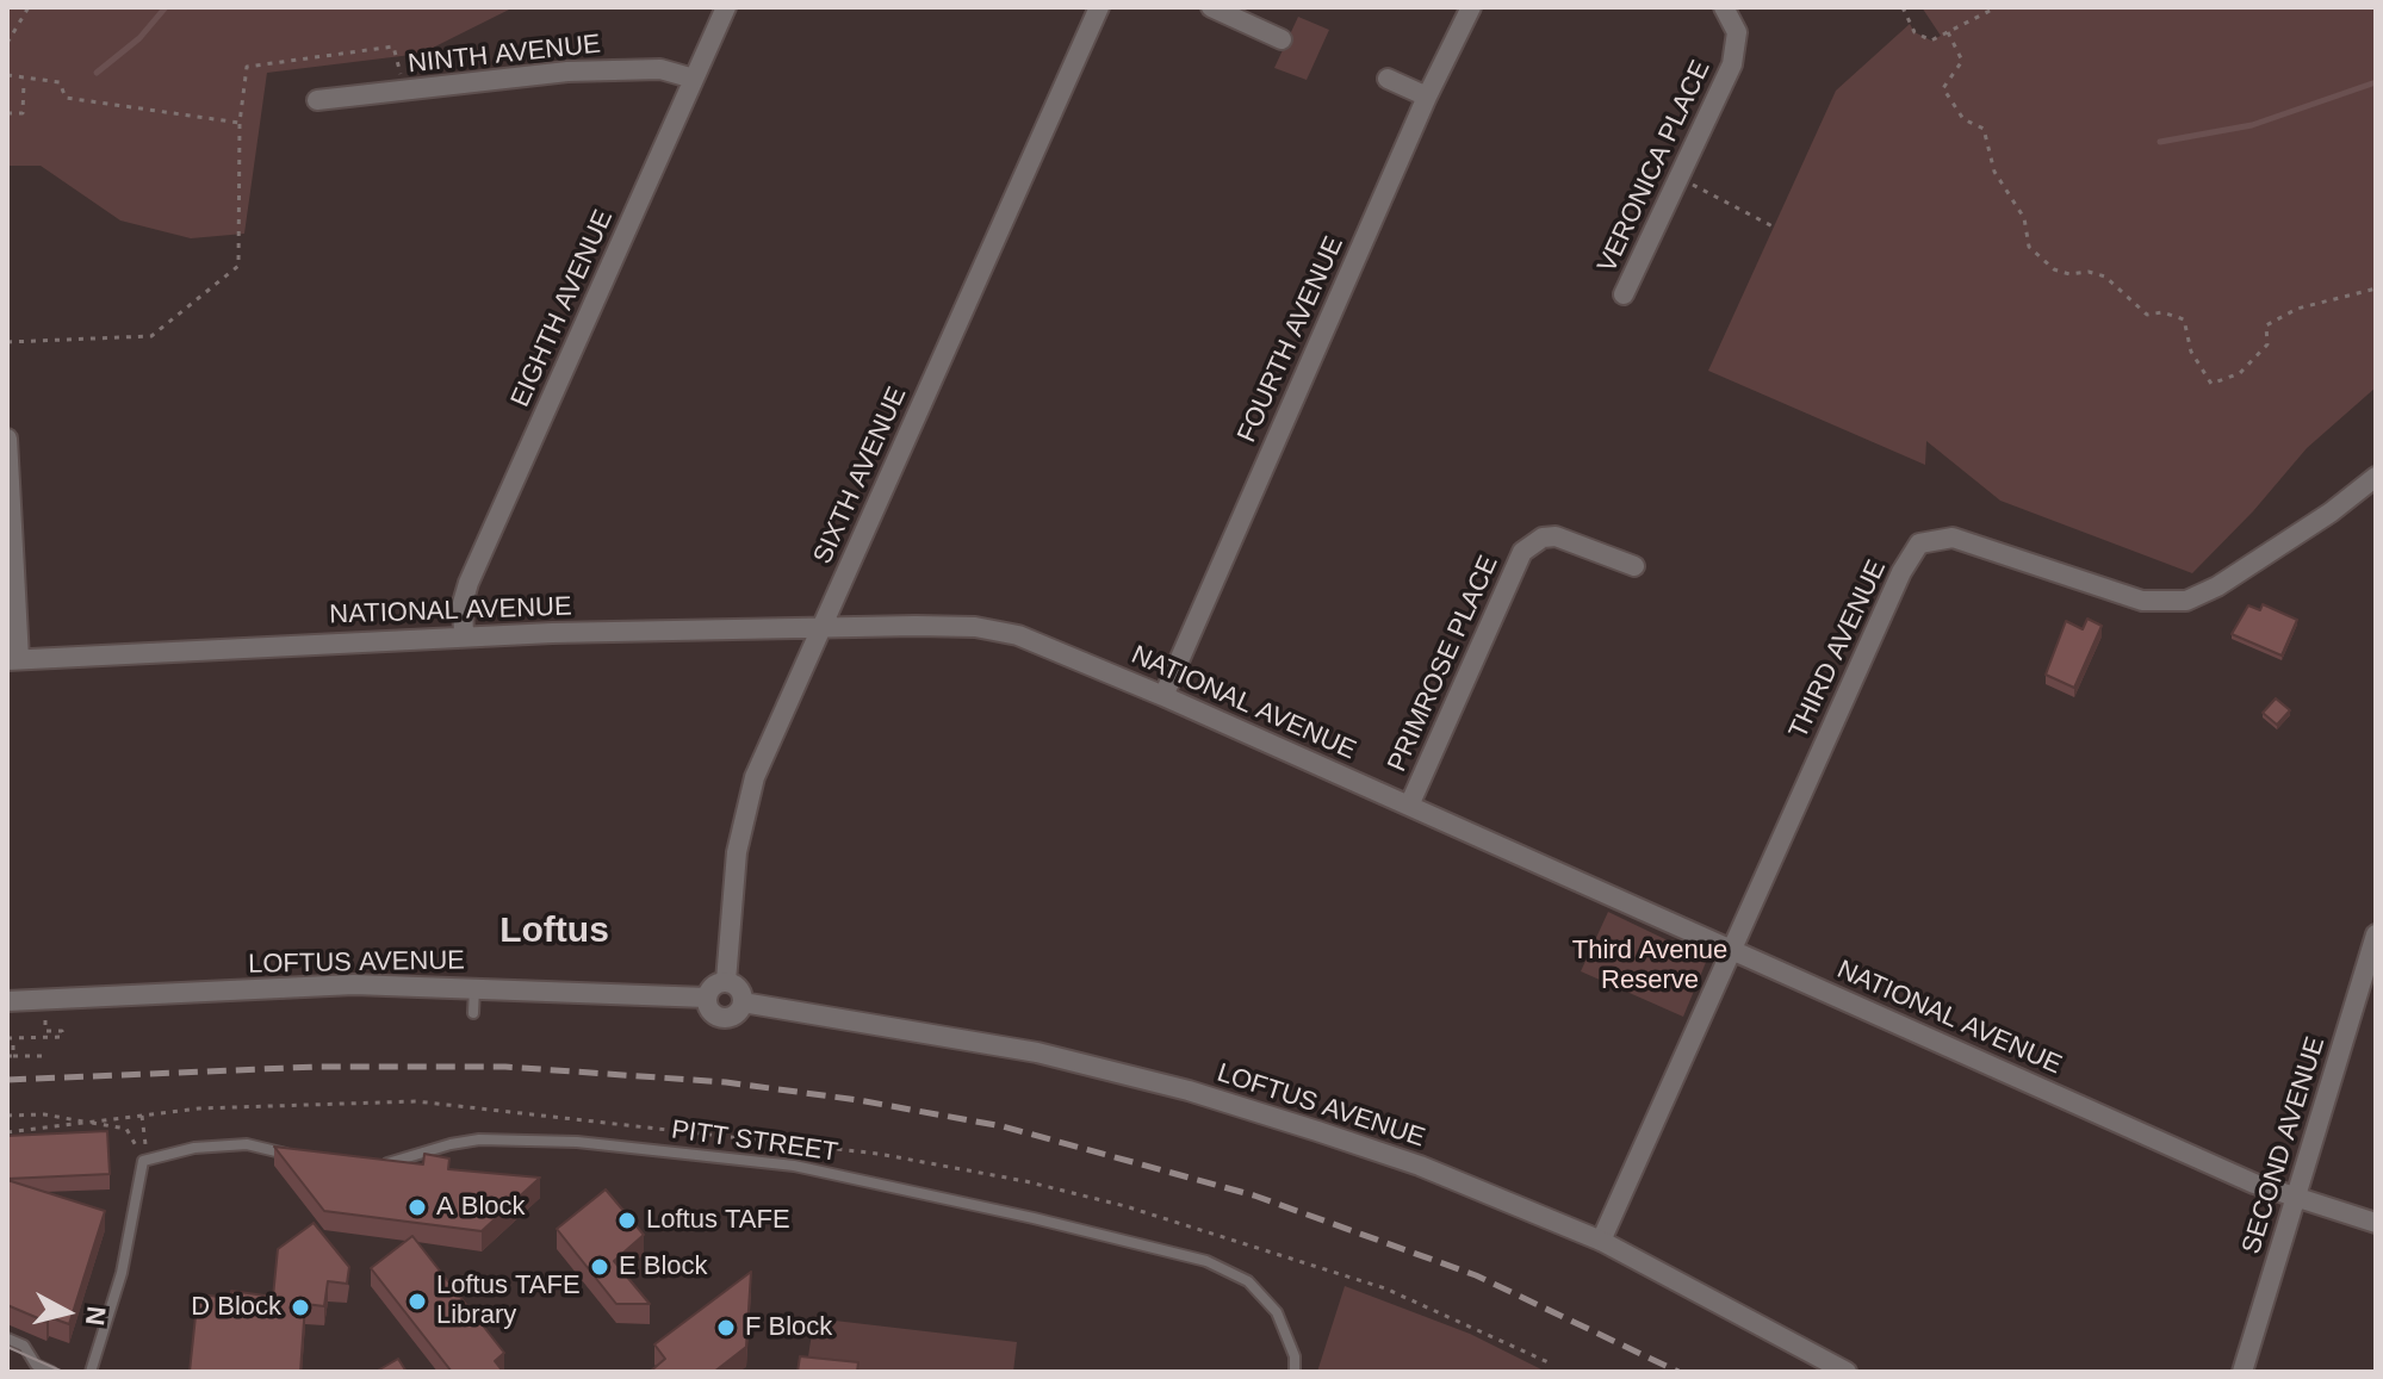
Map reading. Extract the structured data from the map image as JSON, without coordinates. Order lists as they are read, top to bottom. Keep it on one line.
{"streets":{"street":["NINTH AVENUE","VERONICA PLACE","EIGHTH AVENUE","FOURTH AVENUE","SIXTH AVENUE","NATIONAL AVENUE","THIRD AVENUE","PRIMROSE PLACE","LOFTUS AVENUE","SECOND AVENUE"],"lane":["PITT STREET"]},"crossings":[["NINTH AVENUE","EIGHTH AVENUE"],["EIGHTH AVENUE","NATIONAL AVENUE"],["FOURTH AVENUE","NATIONAL AVENUE"],["SIXTH AVENUE","NATIONAL AVENUE"],["SIXTH AVENUE","LOFTUS AVENUE"],["NATIONAL AVENUE","THIRD AVENUE"],["NATIONAL AVENUE","PRIMROSE PLACE"],["NATIONAL AVENUE","SECOND AVENUE"],["THIRD AVENUE","LOFTUS AVENUE"]],"districts":["Loftus"],"parks":["Third Avenue Reserve"],"places":["A Block","Loftus TAFE","E Block","Loftus TAFE Library","D Block","F Block"],"north":"right"}
